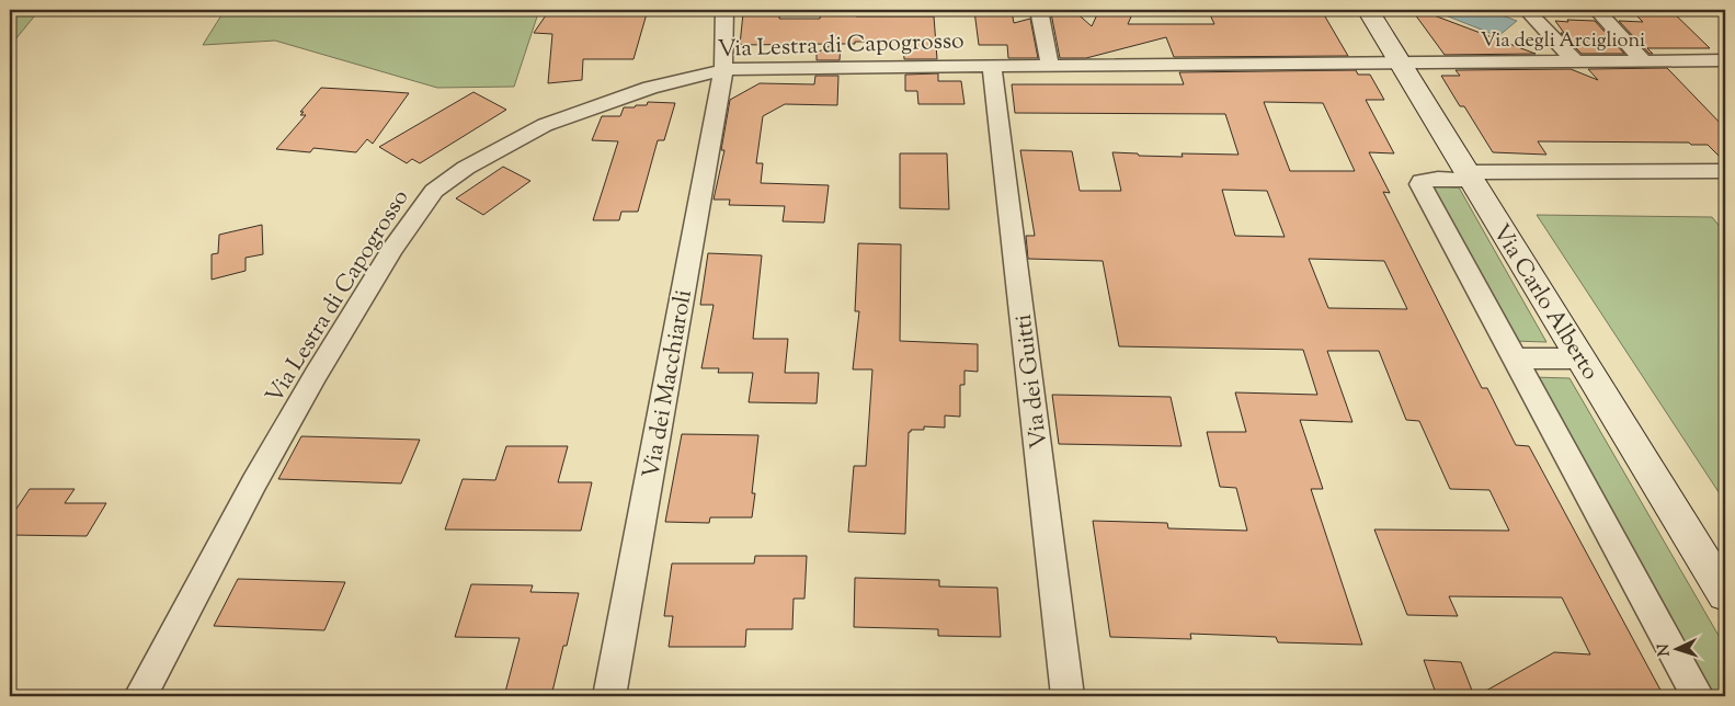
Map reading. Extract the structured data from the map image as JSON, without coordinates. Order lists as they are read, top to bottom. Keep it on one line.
{"streets":{"street":["Via degli Arciglioni","Via Lestra di Capogrosso","Via Carlo Alberto","Via dei Guitti","Via dei Macchiaroli"]},"crossings":[["Via degli Arciglioni","Via Lestra di Capogrosso"],["Via degli Arciglioni","Via Carlo Alberto"],["Via Lestra di Capogrosso","Via Carlo Alberto"],["Via Lestra di Capogrosso","Via dei Guitti"],["Via Lestra di Capogrosso","Via dei Macchiaroli"]],"north":"left"}
